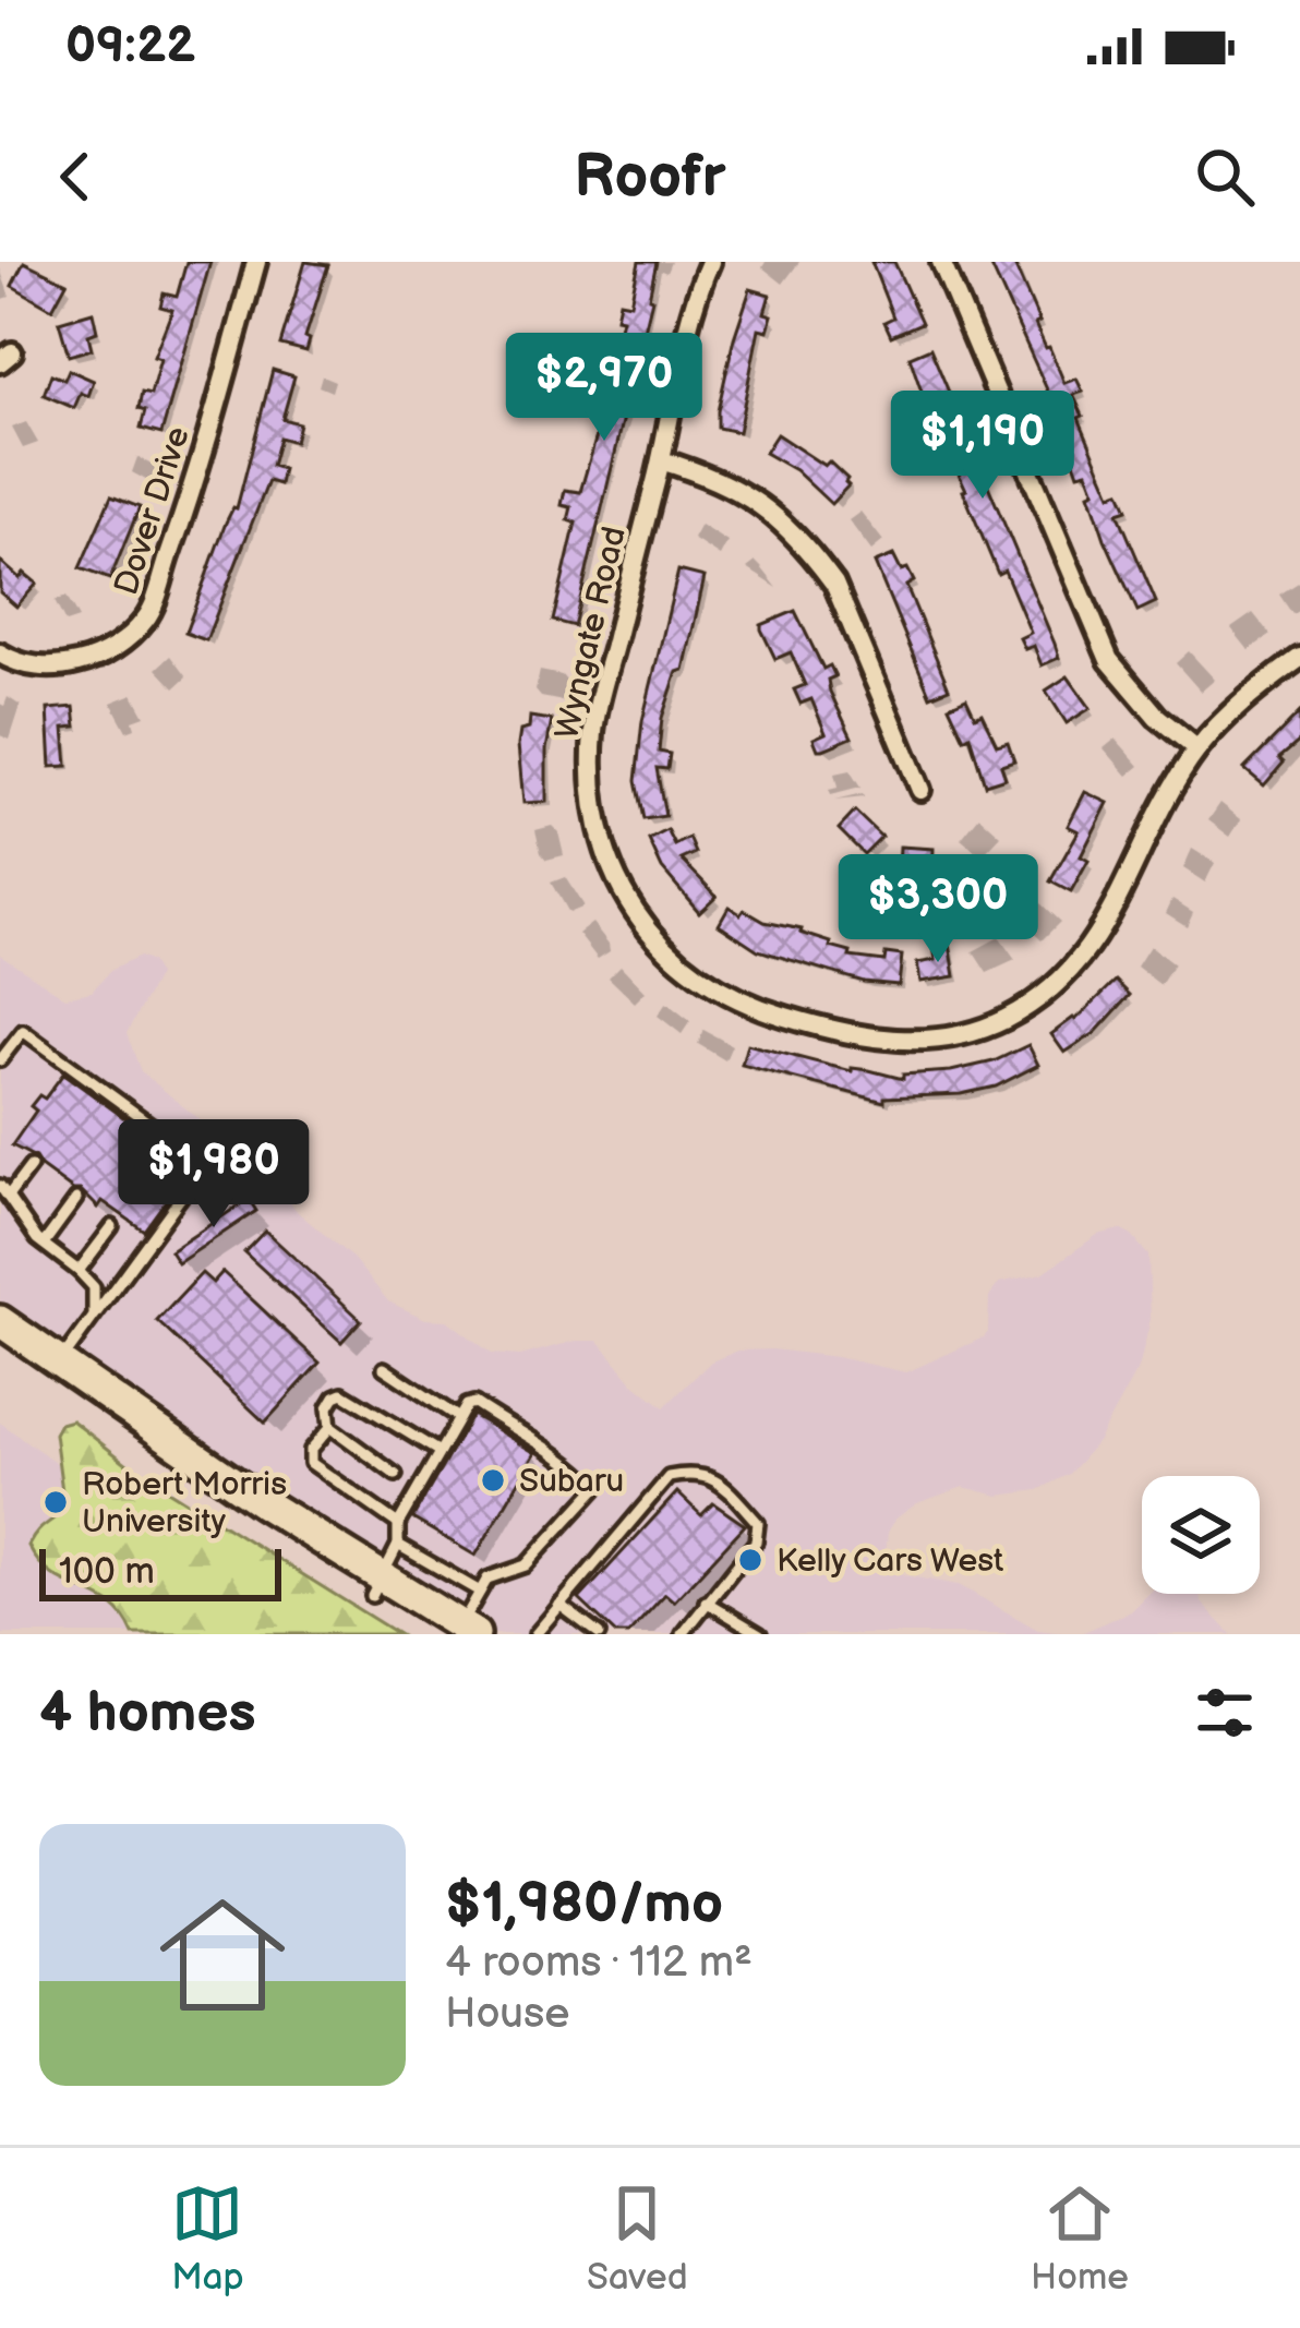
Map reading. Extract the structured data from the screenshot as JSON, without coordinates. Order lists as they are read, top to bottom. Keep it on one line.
{"streets":{"street":["Dover Drive","Wyngate Road"]},"places":["Subaru","Robert Morris University","Kelly Cars West"],"scale_bar":"100 m","page":{"status":"09:22","header":"Roofr","price":["$2,970","$1,190","$3,300","$1,980"],"scale":"100 m","heading":"4 homes","list":[{"name":"$1,980/mo","note":"4 rooms · 112 m² · House"}],"tabs":["Map","Saved","Home"]}}
